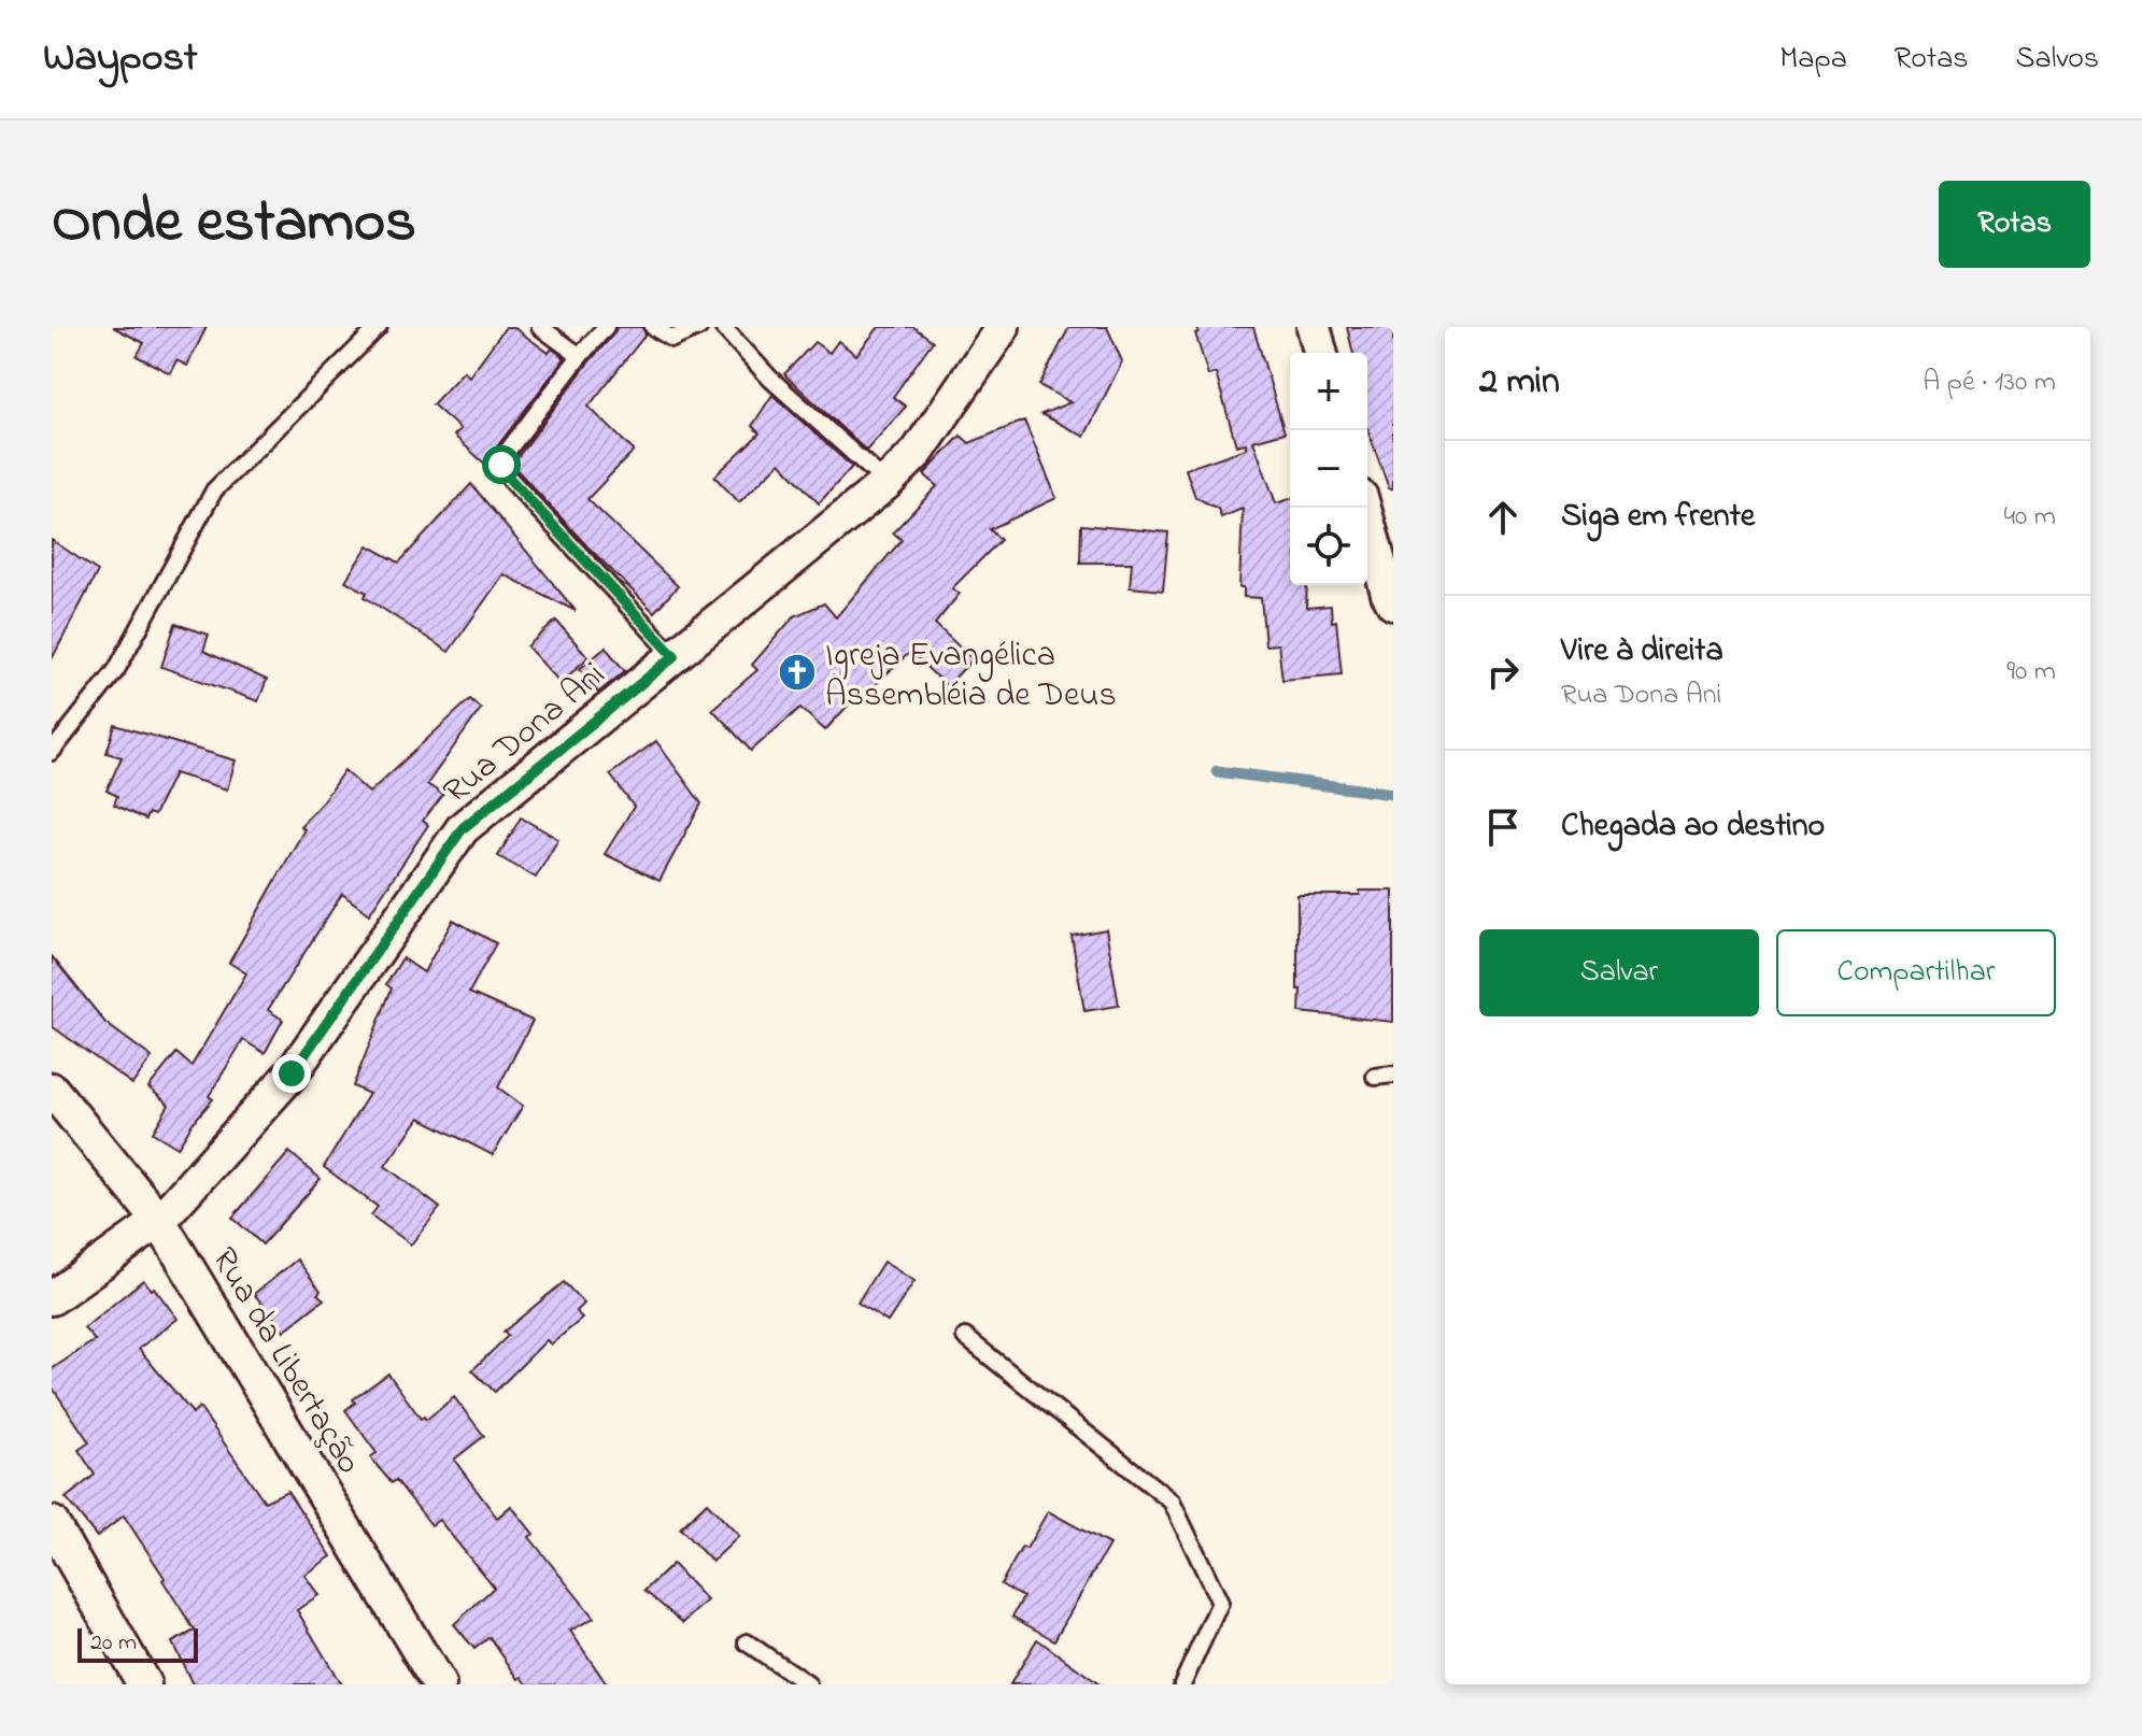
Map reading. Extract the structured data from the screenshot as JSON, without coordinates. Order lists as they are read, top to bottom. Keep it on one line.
{"streets":{"street":["Rua Dona Ani","Rua da Libertação"]},"crossings":[["Rua Dona Ani","Rua da Libertação"]],"places":{"church":["Igreja Evangélica Assembléia de Deus"]},"scale_bar":"20 m","page":{"header":"Waypost","nav":["Mapa","Rotas","Salvos"],"title":"Onde estamos","buttons":["Rotas",["Salvar","Compartilhar"]],"heading":["2 min","A pé · 130 m"],"map_buttons":["+","−"],"list":[["Siga em frente","40 m"],["Vire à direita","Rua Dona Ani","90 m"],"Chegada ao destino"],"scale":"20 m"}}
